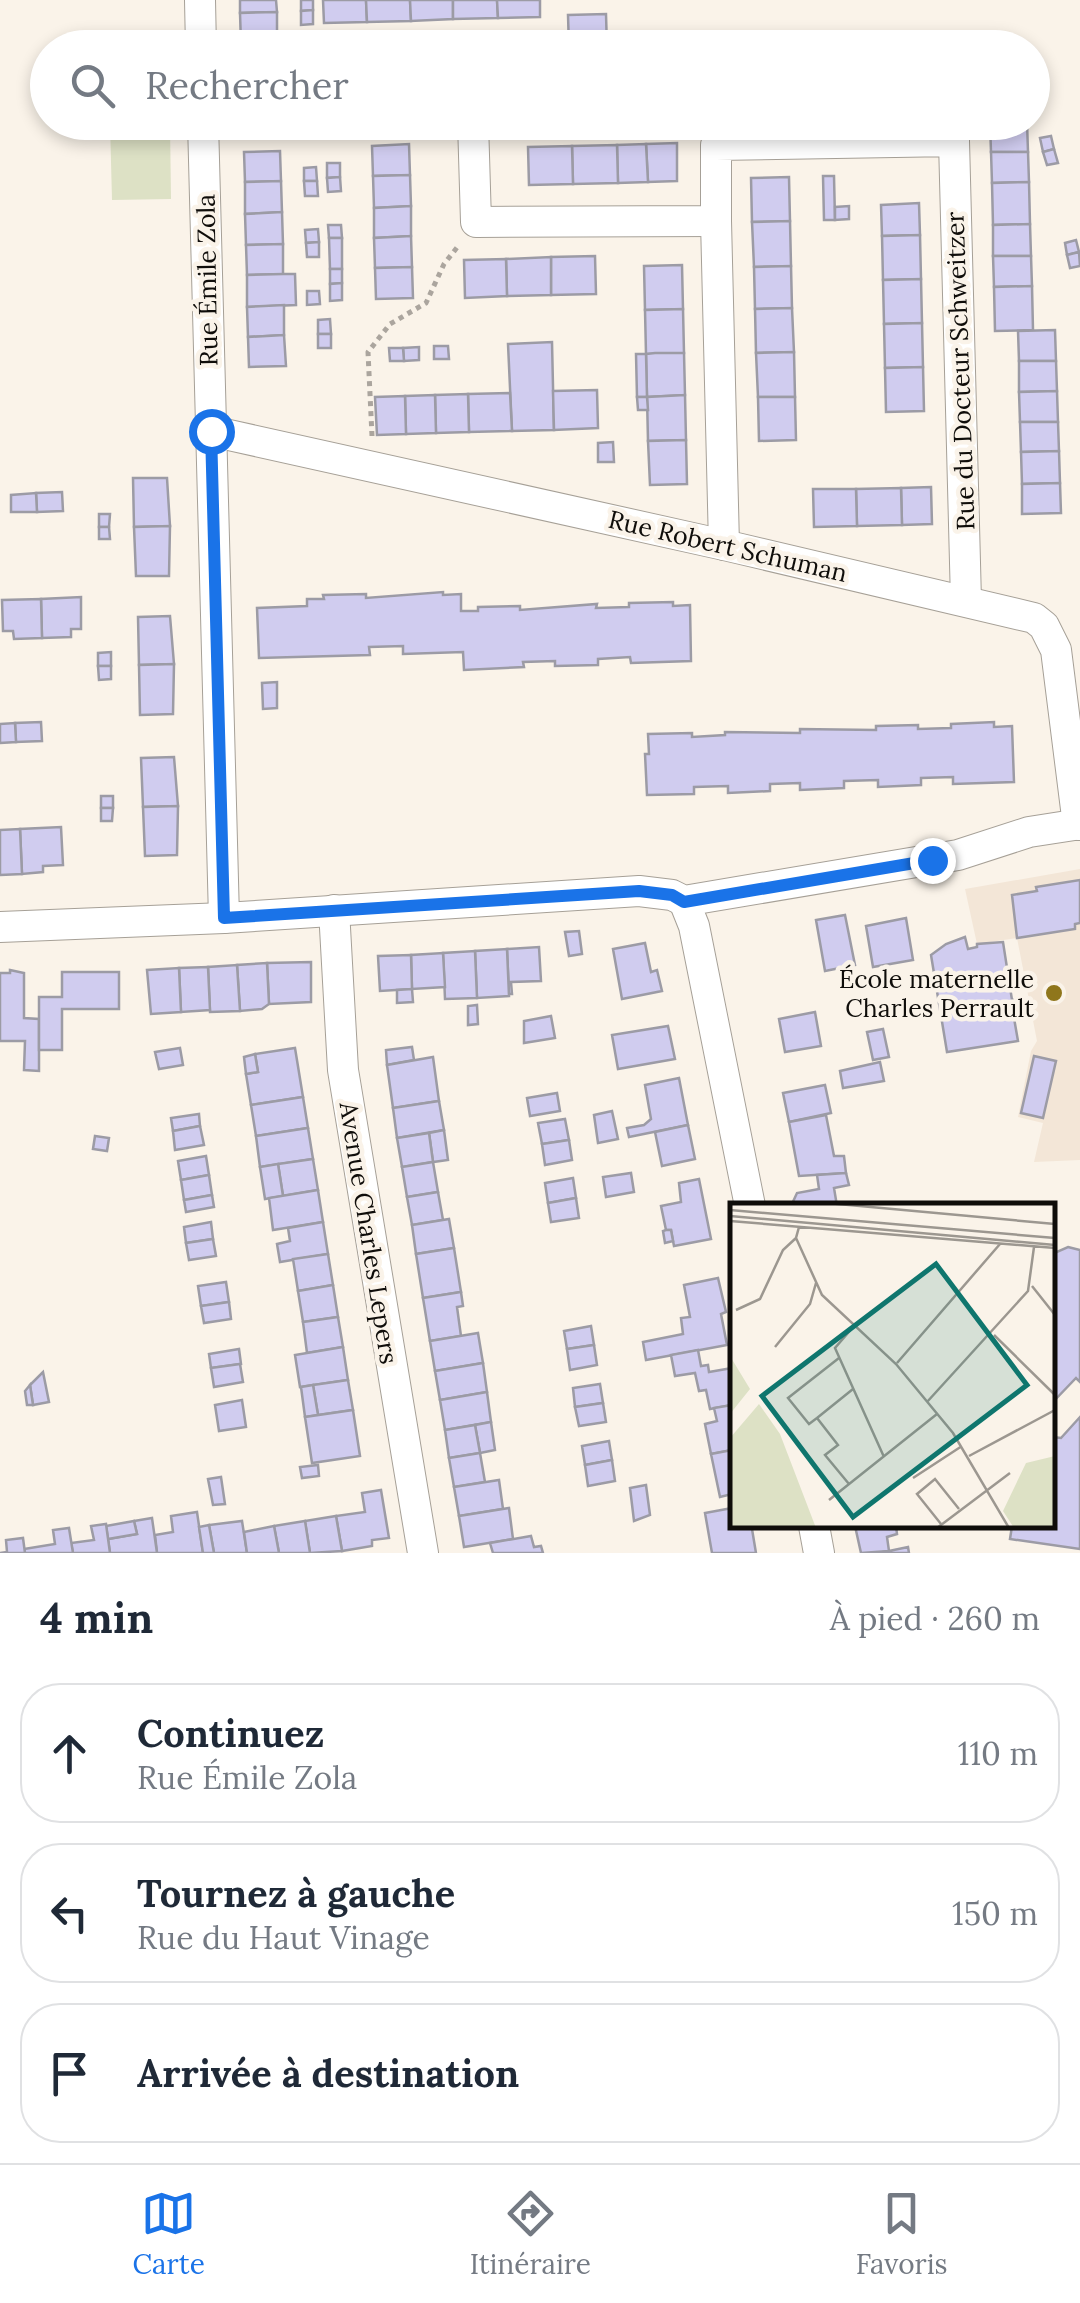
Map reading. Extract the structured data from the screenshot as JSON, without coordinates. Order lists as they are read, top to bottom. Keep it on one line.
{"streets":{"street":["Rue Émile Zola","Rue du Docteur Schweitzer","Rue Robert Schuman","Avenue Charles Lepers"]},"crossings":[["Rue Émile Zola","Rue Robert Schuman"],["Rue du Docteur Schweitzer","Rue Robert Schuman"]],"places":["École maternelle Charles Perrault"],"page":{"search":"Rechercher","heading":["4 min","À pied · 260 m"],"list":[["Continuez","Rue Émile Zola","110 m"],["Tournez à gauche","Rue du Haut Vinage","150 m"],"Arrivée à destination"],"nav":["Carte","Itinéraire","Favoris"]}}
